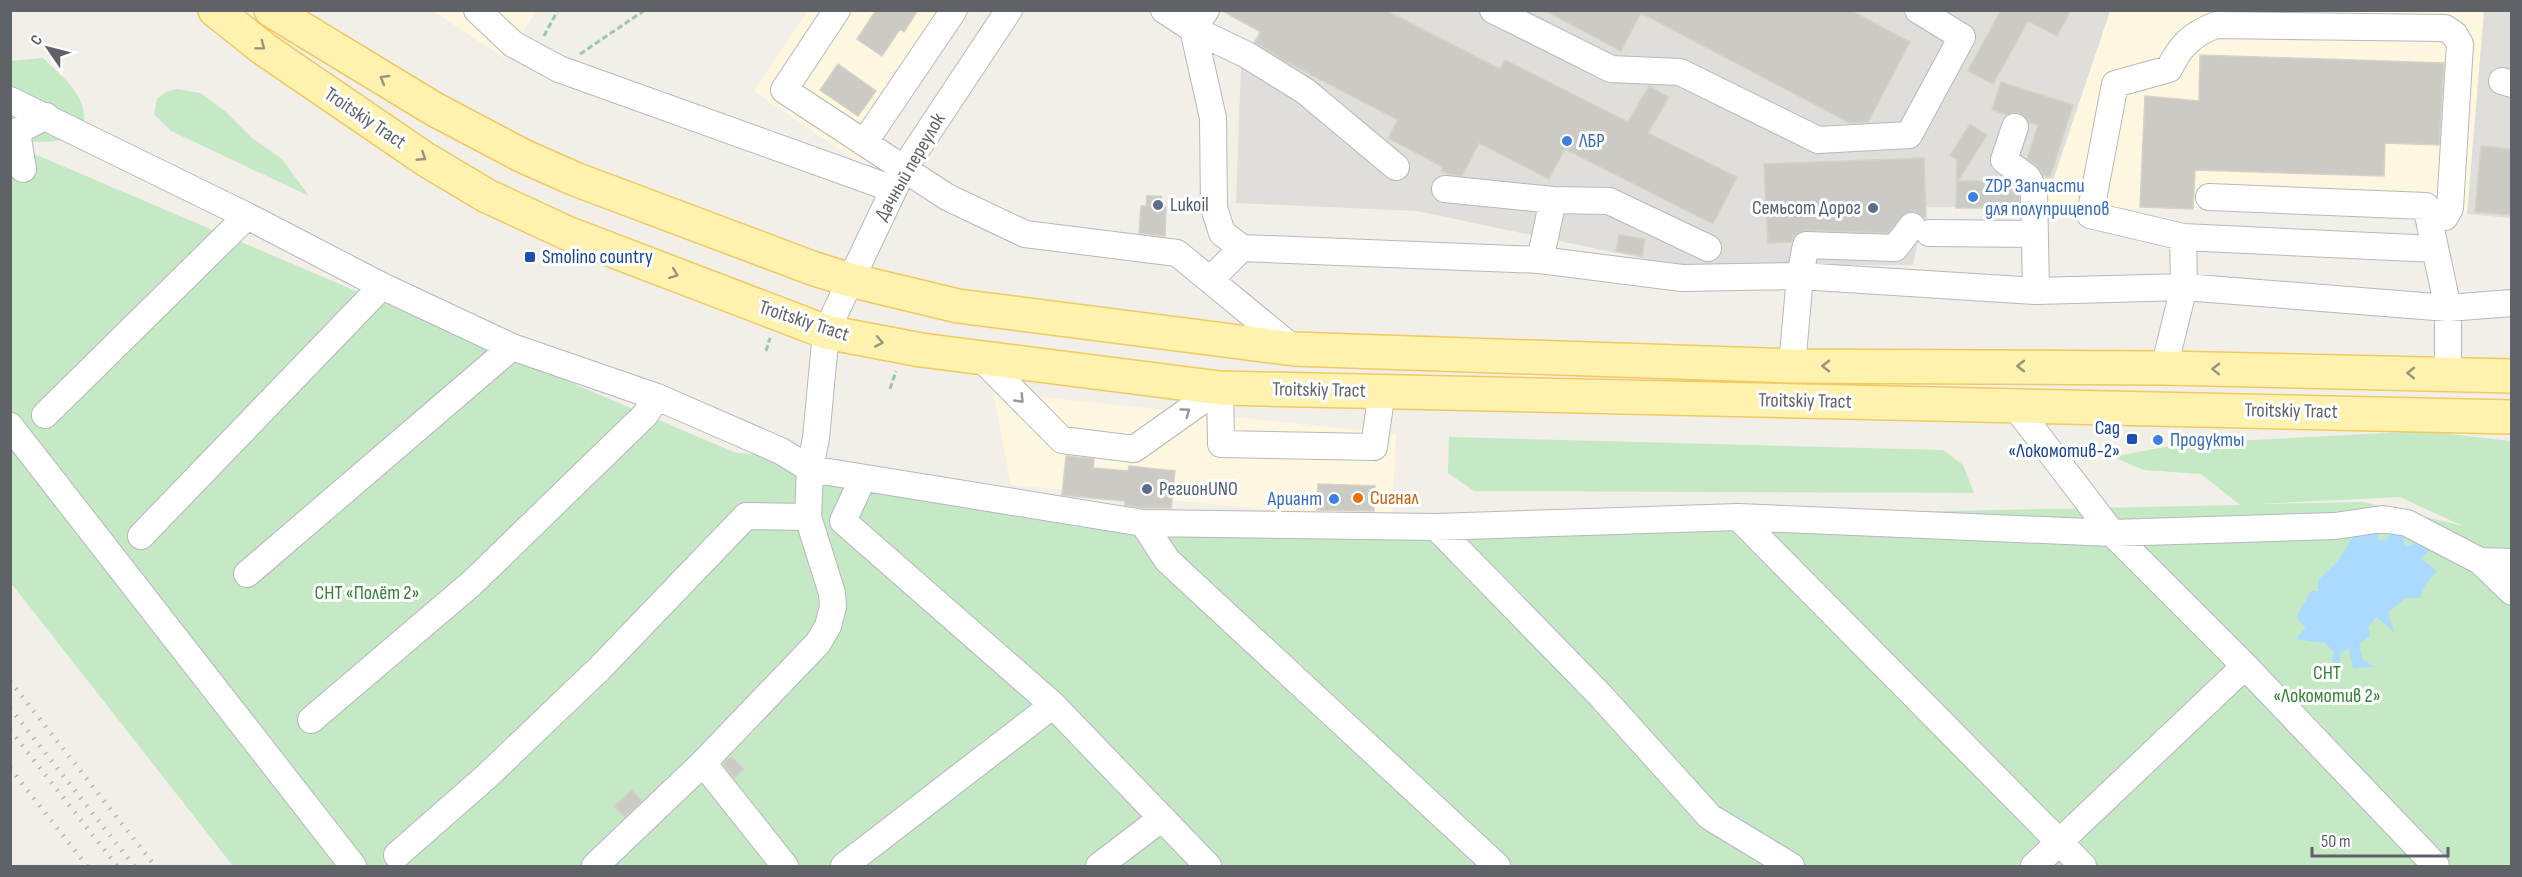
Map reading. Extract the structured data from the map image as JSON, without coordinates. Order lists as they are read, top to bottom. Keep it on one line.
{"streets":{"main road":["Troitskiy Tract"],"street":["Дачный переулок"]},"crossings":[["Troitskiy Tract","Дачный переулок"]],"parks":["СНТ «Полёт 2»","СНТ «Локомотив 2»"],"places":{"other":["ЛБР","ZDP Запчасти для полуприцепов","Lukoil","Семьсот Дорог","Продукты","РегионUNO","Сигнал","Ариант"],"transit":["Smolino country","Сад «Локомотив-2»"]},"scale_bar":"50 m","north":"top left"}
